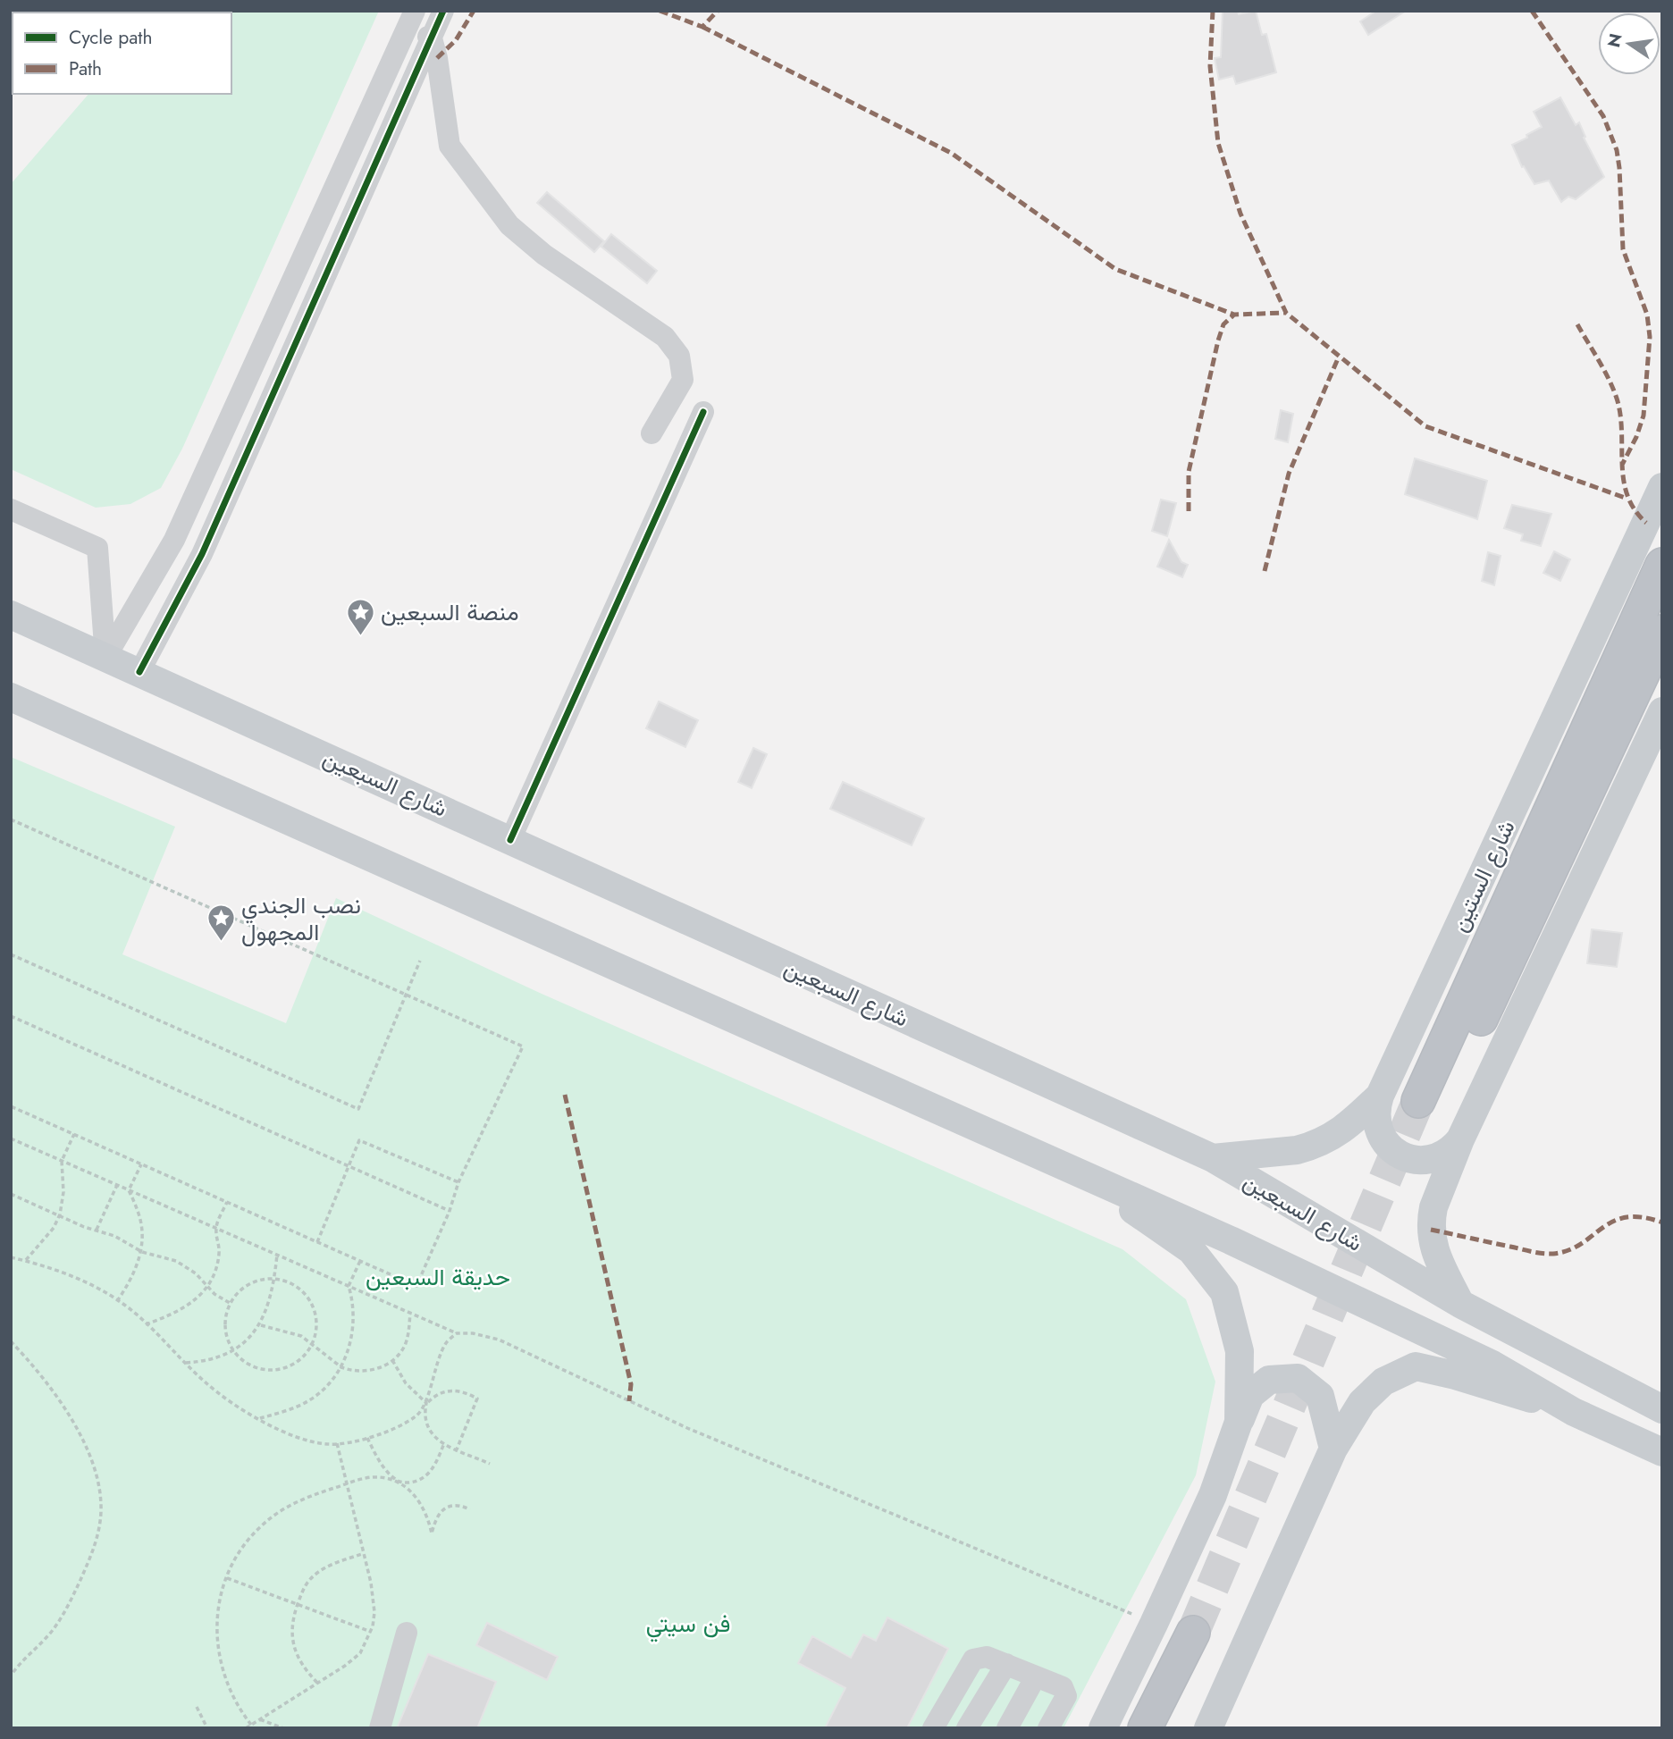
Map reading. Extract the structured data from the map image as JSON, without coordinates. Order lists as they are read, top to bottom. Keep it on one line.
{"streets":{"highway":["شارع الستين"],"main road":["شارع السبعين"]},"crossings":[["شارع السبعين","شارع الستين"]],"parks":["حديقة السبعين","فن سيتي"],"places":{"place":["منصة السبعين","نصب الجندي المجهول"]},"legend":["Cycle path","Path"],"north":"left"}
